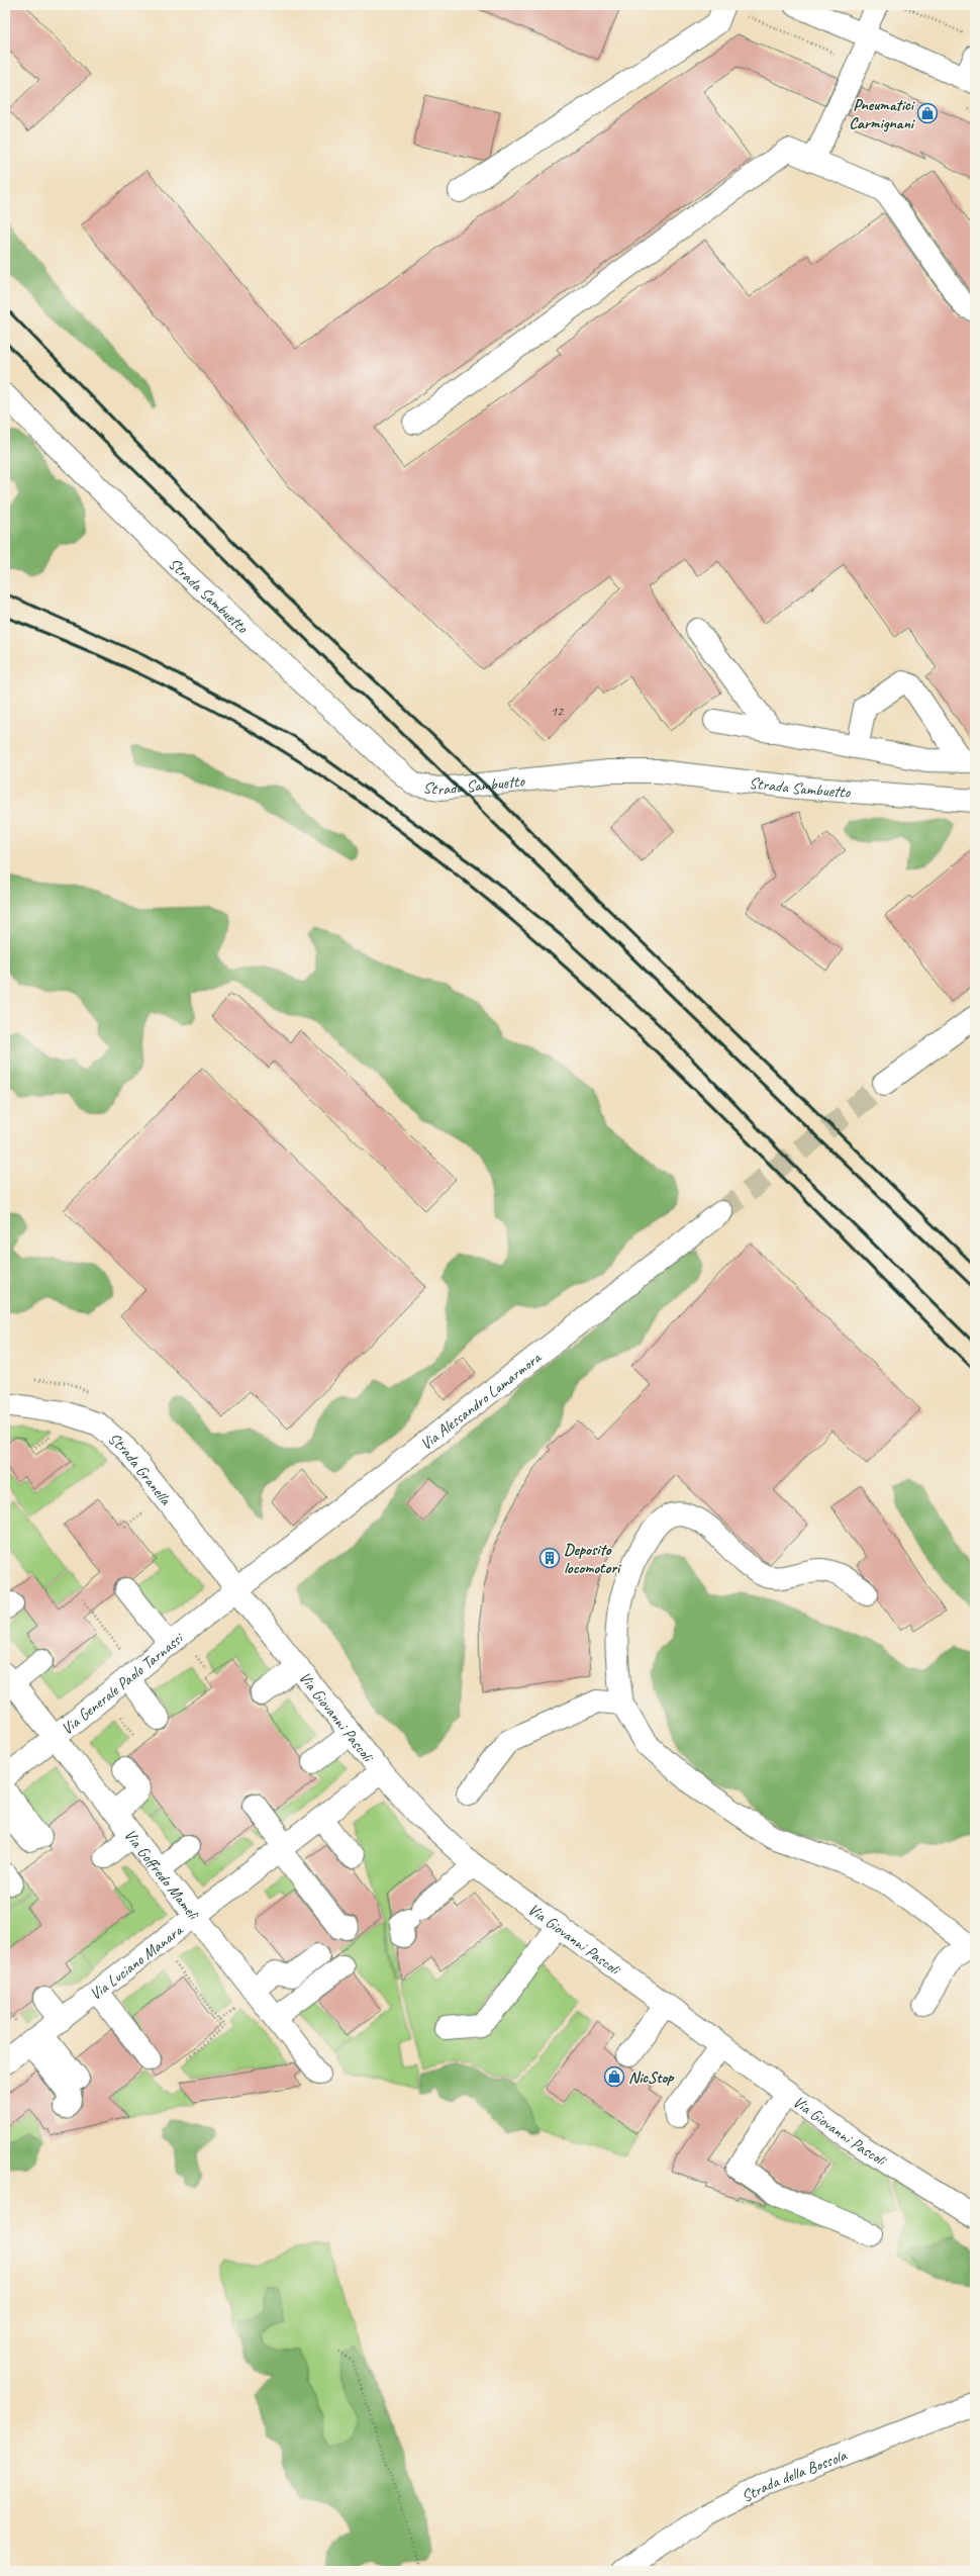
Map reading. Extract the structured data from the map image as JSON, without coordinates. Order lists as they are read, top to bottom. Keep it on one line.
{"streets":{"street":["Strada Sambuetto","Via Alessandro Lamarmora","Strada Granella","Via Generale Paolo Tarnassi","Via Giovanni Pascoli","Via Goffredo Mameli","Via Luciano Manara","Strada della Bossola"]},"crossings":[["Via Alessandro Lamarmora","Strada Granella"],["Via Alessandro Lamarmora","Via Generale Paolo Tarnassi"],["Via Alessandro Lamarmora","Via Giovanni Pascoli"],["Strada Granella","Via Generale Paolo Tarnassi"],["Strada Granella","Via Giovanni Pascoli"],["Via Generale Paolo Tarnassi","Via Giovanni Pascoli"],["Via Generale Paolo Tarnassi","Via Goffredo Mameli"],["Via Giovanni Pascoli","Via Luciano Manara"],["Via Goffredo Mameli","Via Luciano Manara"]],"places":{"shop":["Pneumatici Carmignani","NicStop"],"building":["Deposito locomotori"]},"house_numbers":["12"]}
